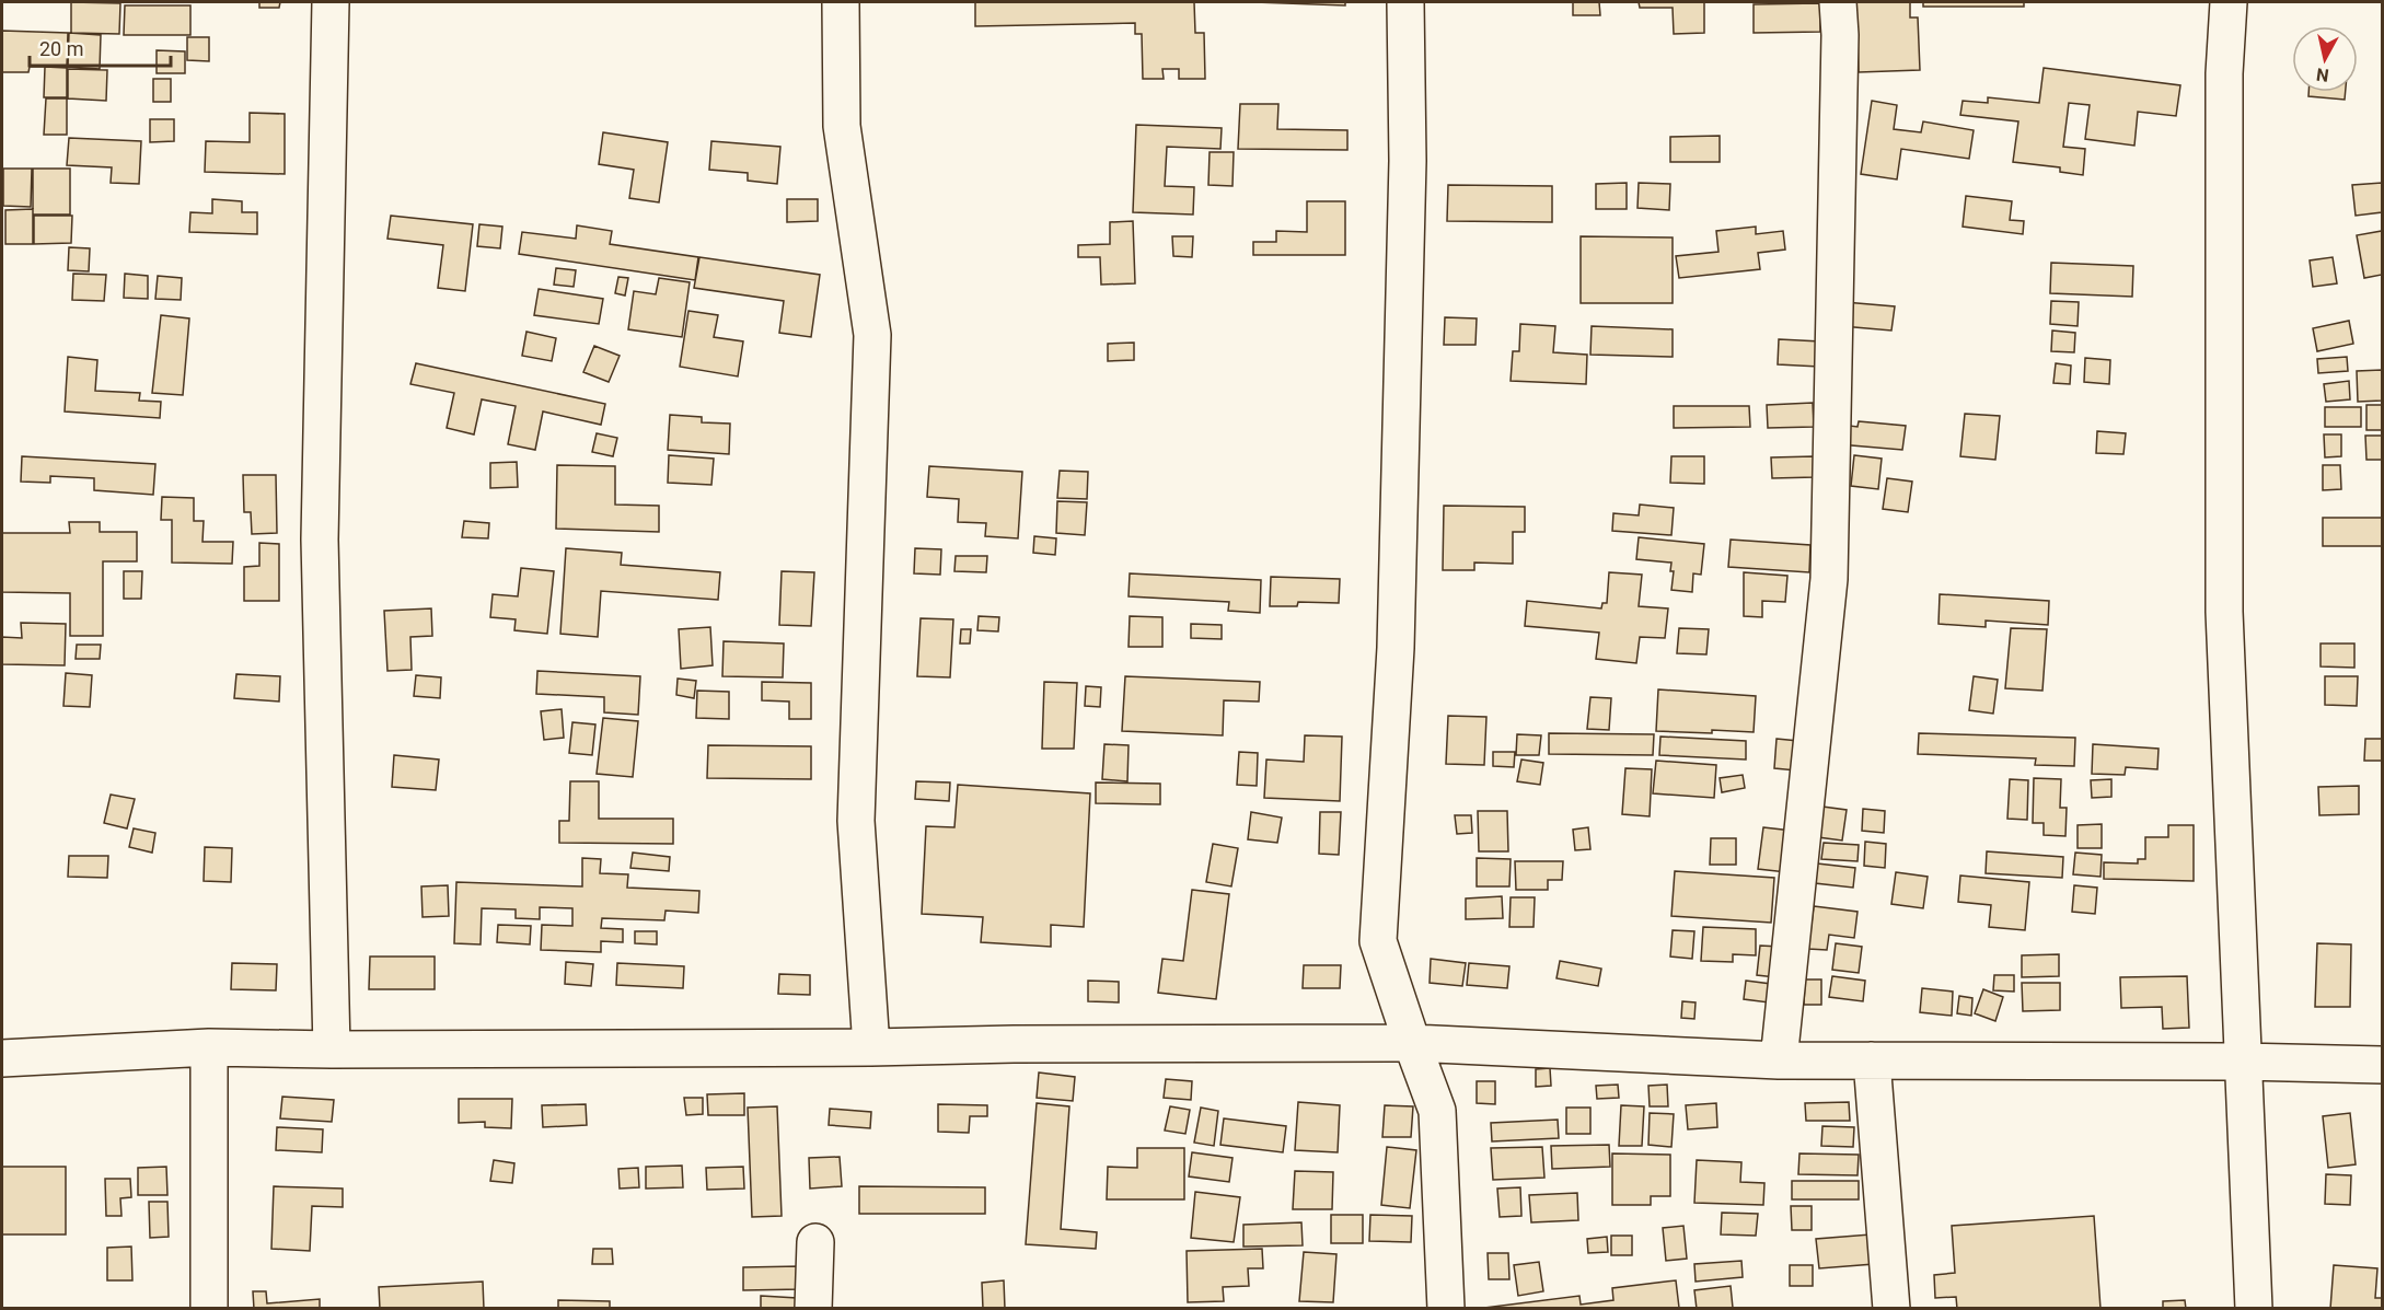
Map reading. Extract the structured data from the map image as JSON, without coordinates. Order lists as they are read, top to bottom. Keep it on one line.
{"scale_bar":"20 m","north":"bottom"}
